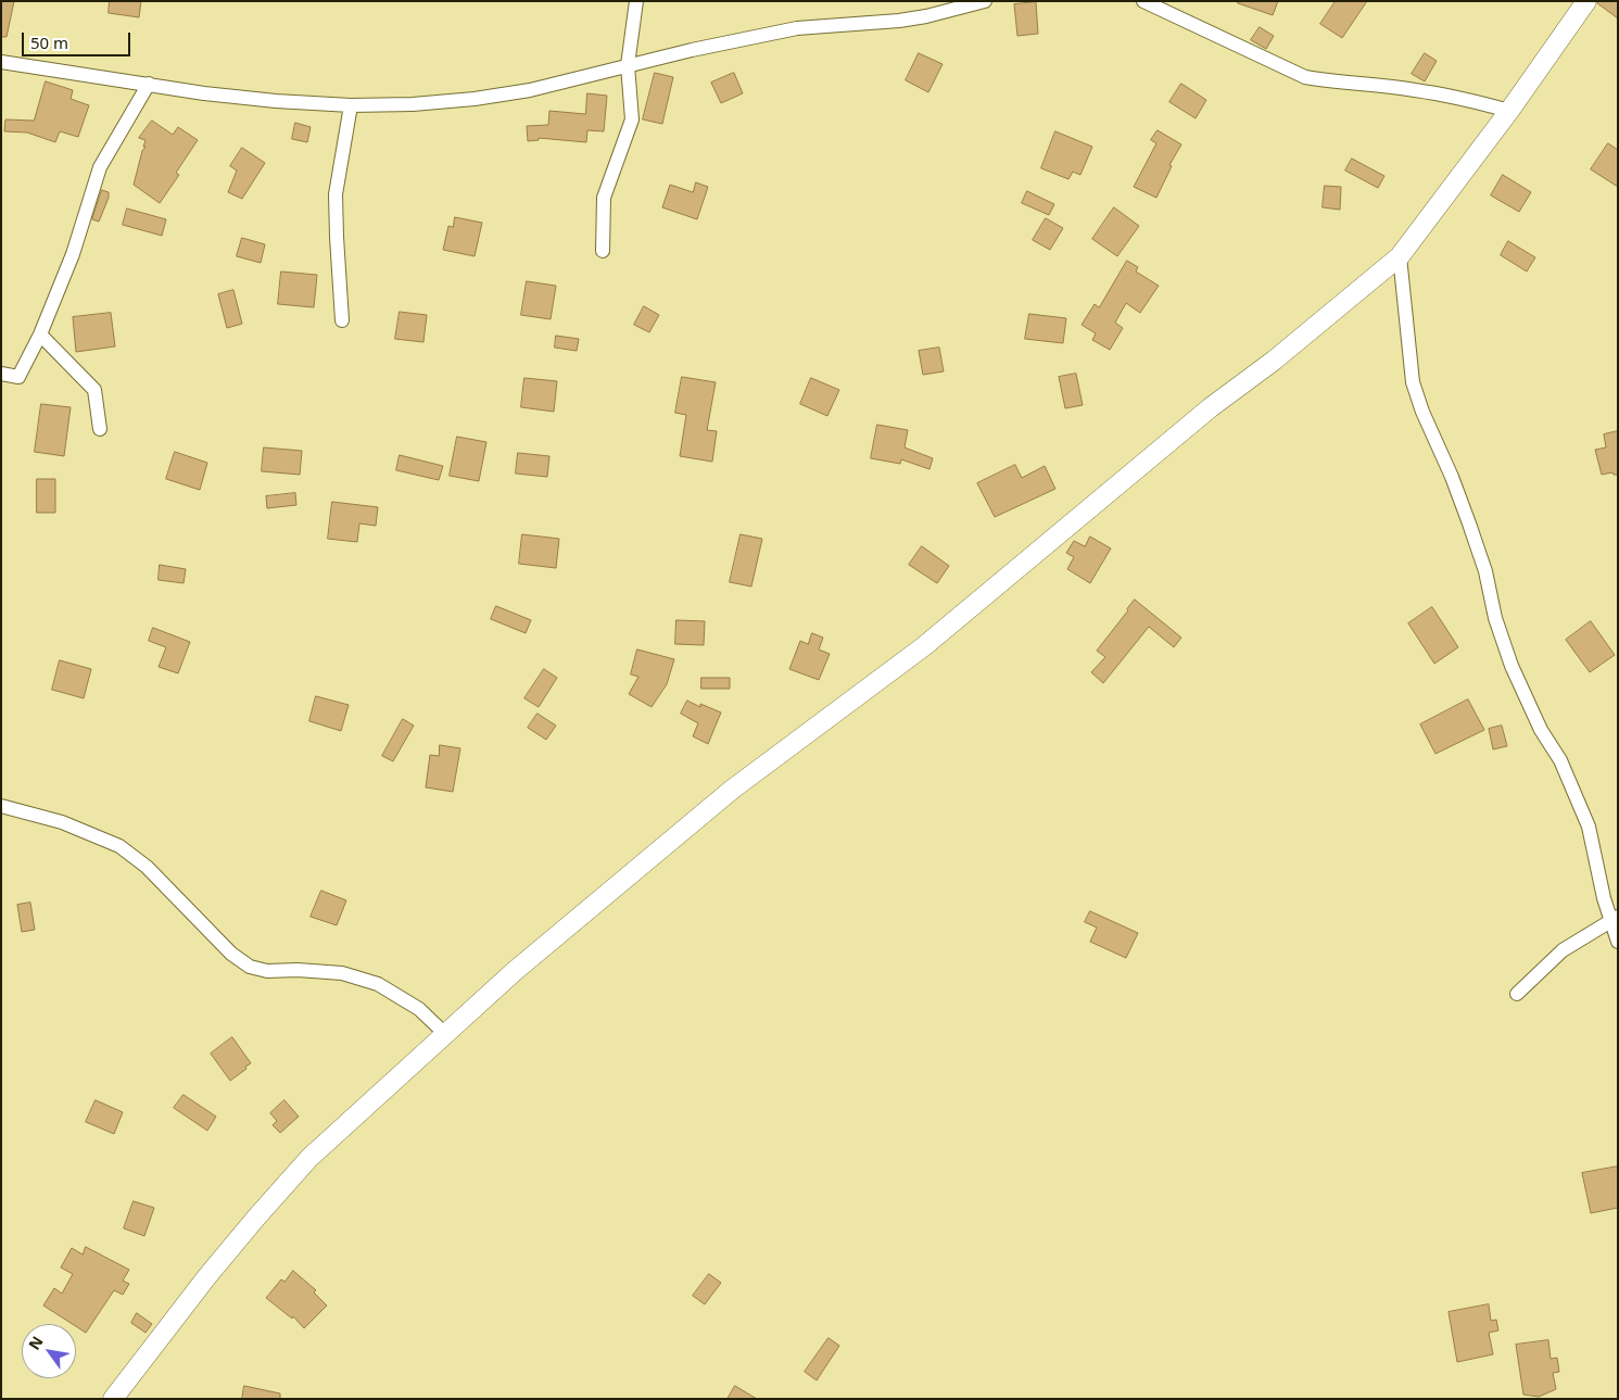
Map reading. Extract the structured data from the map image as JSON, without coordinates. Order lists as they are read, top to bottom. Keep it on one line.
{"scale_bar":"50 m","north":"top left"}
